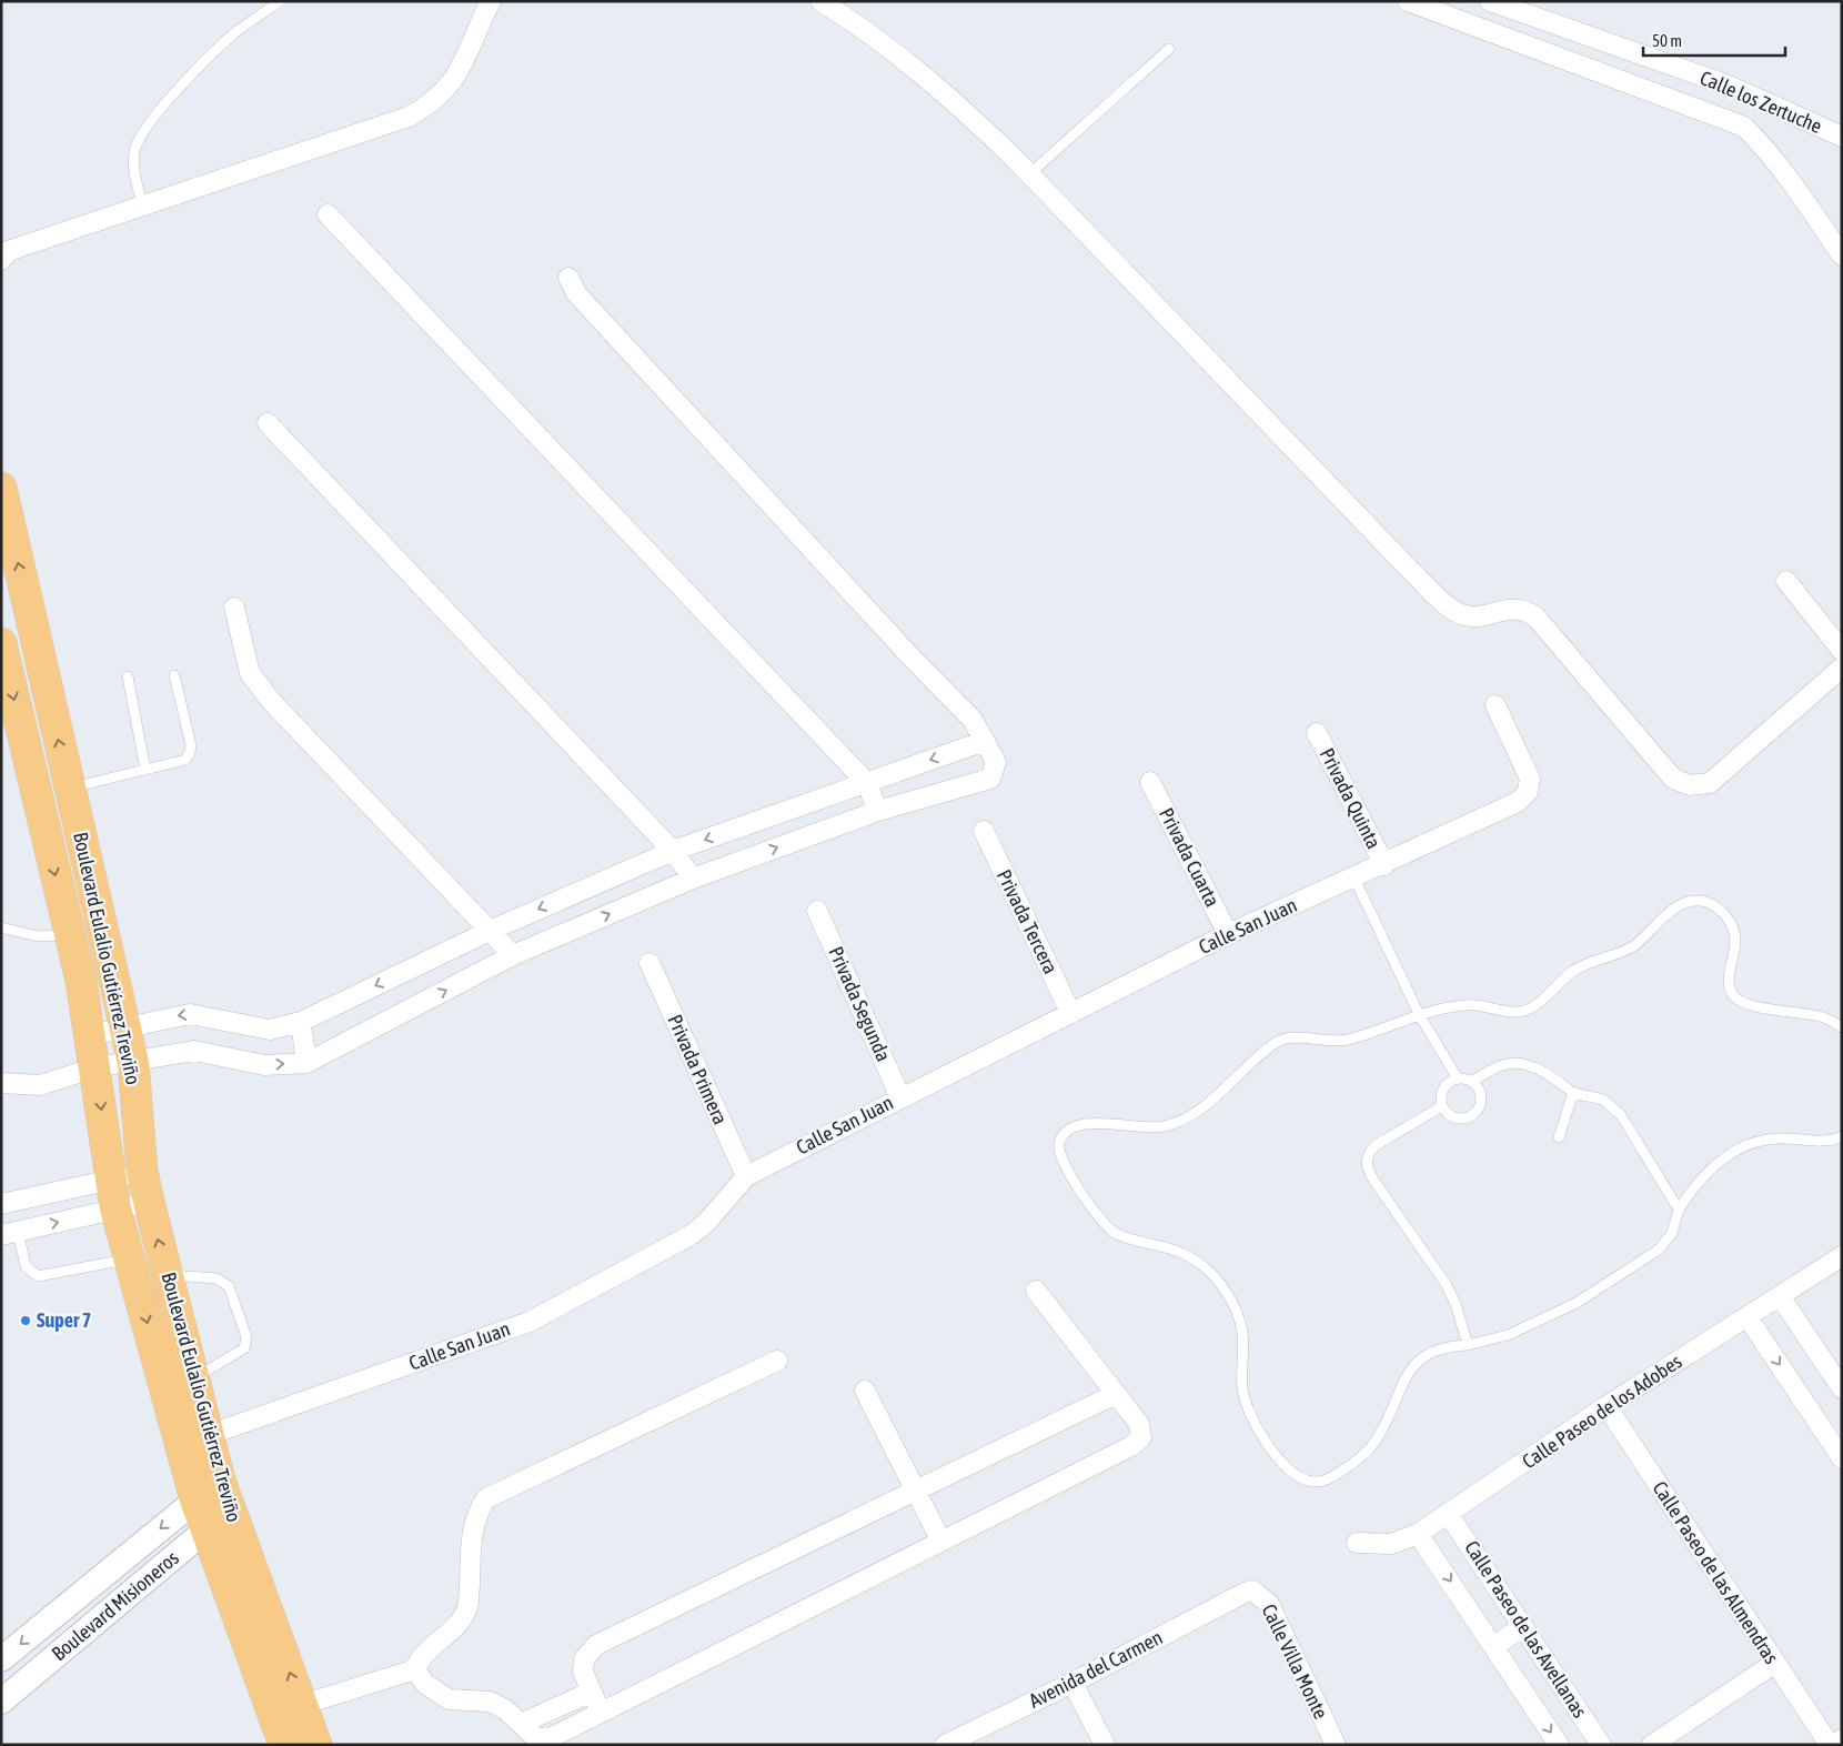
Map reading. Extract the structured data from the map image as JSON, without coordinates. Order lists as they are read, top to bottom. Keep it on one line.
{"streets":{"main road":["Boulevard Eulalio Gutiérrez Treviño"],"street":["Calle los Zertuche","Privada Quinta","Privada Cuarta","Privada Tercera","Calle San Juan","Privada Segunda","Privada Primera","Calle Paseo de los Adobes","Calle Paseo de las Almendras","Boulevard Misioneros","Calle Paseo de las Avellanas","Calle Villa Monte","Avenida del Carmen"]},"crossings":[["Privada Quinta","Calle San Juan"],["Privada Cuarta","Calle San Juan"],["Privada Tercera","Calle San Juan"],["Calle San Juan","Boulevard Eulalio Gutiérrez Treviño"],["Calle San Juan","Privada Segunda"],["Calle San Juan","Privada Primera"],["Boulevard Eulalio Gutiérrez Treviño","Boulevard Misioneros"],["Calle Paseo de los Adobes","Calle Paseo de las Almendras"],["Calle Paseo de los Adobes","Calle Paseo de las Avellanas"],["Calle Villa Monte","Avenida del Carmen"]],"places":["Super 7"],"scale_bar":"50 m"}
